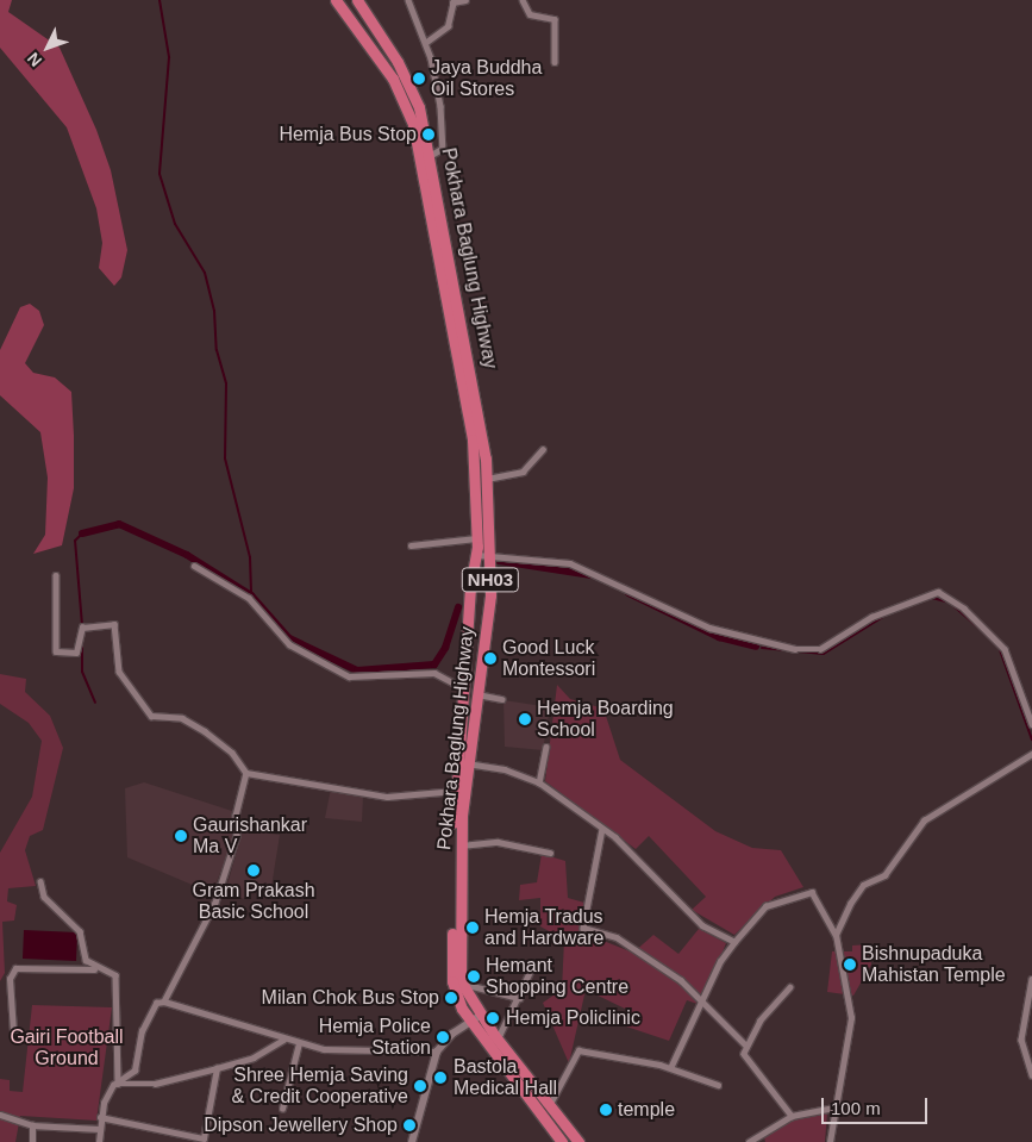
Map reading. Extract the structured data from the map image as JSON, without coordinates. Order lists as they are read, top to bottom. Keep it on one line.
{"streets":{"highway":["Pokhara Baglung Highway","NH03"]},"parks":["Gairi Football Ground"],"places":["Jaya Buddha Oil Stores","Hemja Bus Stop","Good Luck Montessori","Hemja Boarding School","Gaurishankar Ma V","Gram Prakash Basic School","Hemja Tradus and Hardware","Bishnupaduka Mahistan Temple","Hemant Shopping Centre","Milan Chok Bus Stop","Hemja Policlinic","Hemja Police Station","Bastola Medical Hall","Shree Hemja Saving & Credit Cooperative","temple","Dipson Jewellery Shop"],"scale_bar":"100 m","north":"bottom left"}
